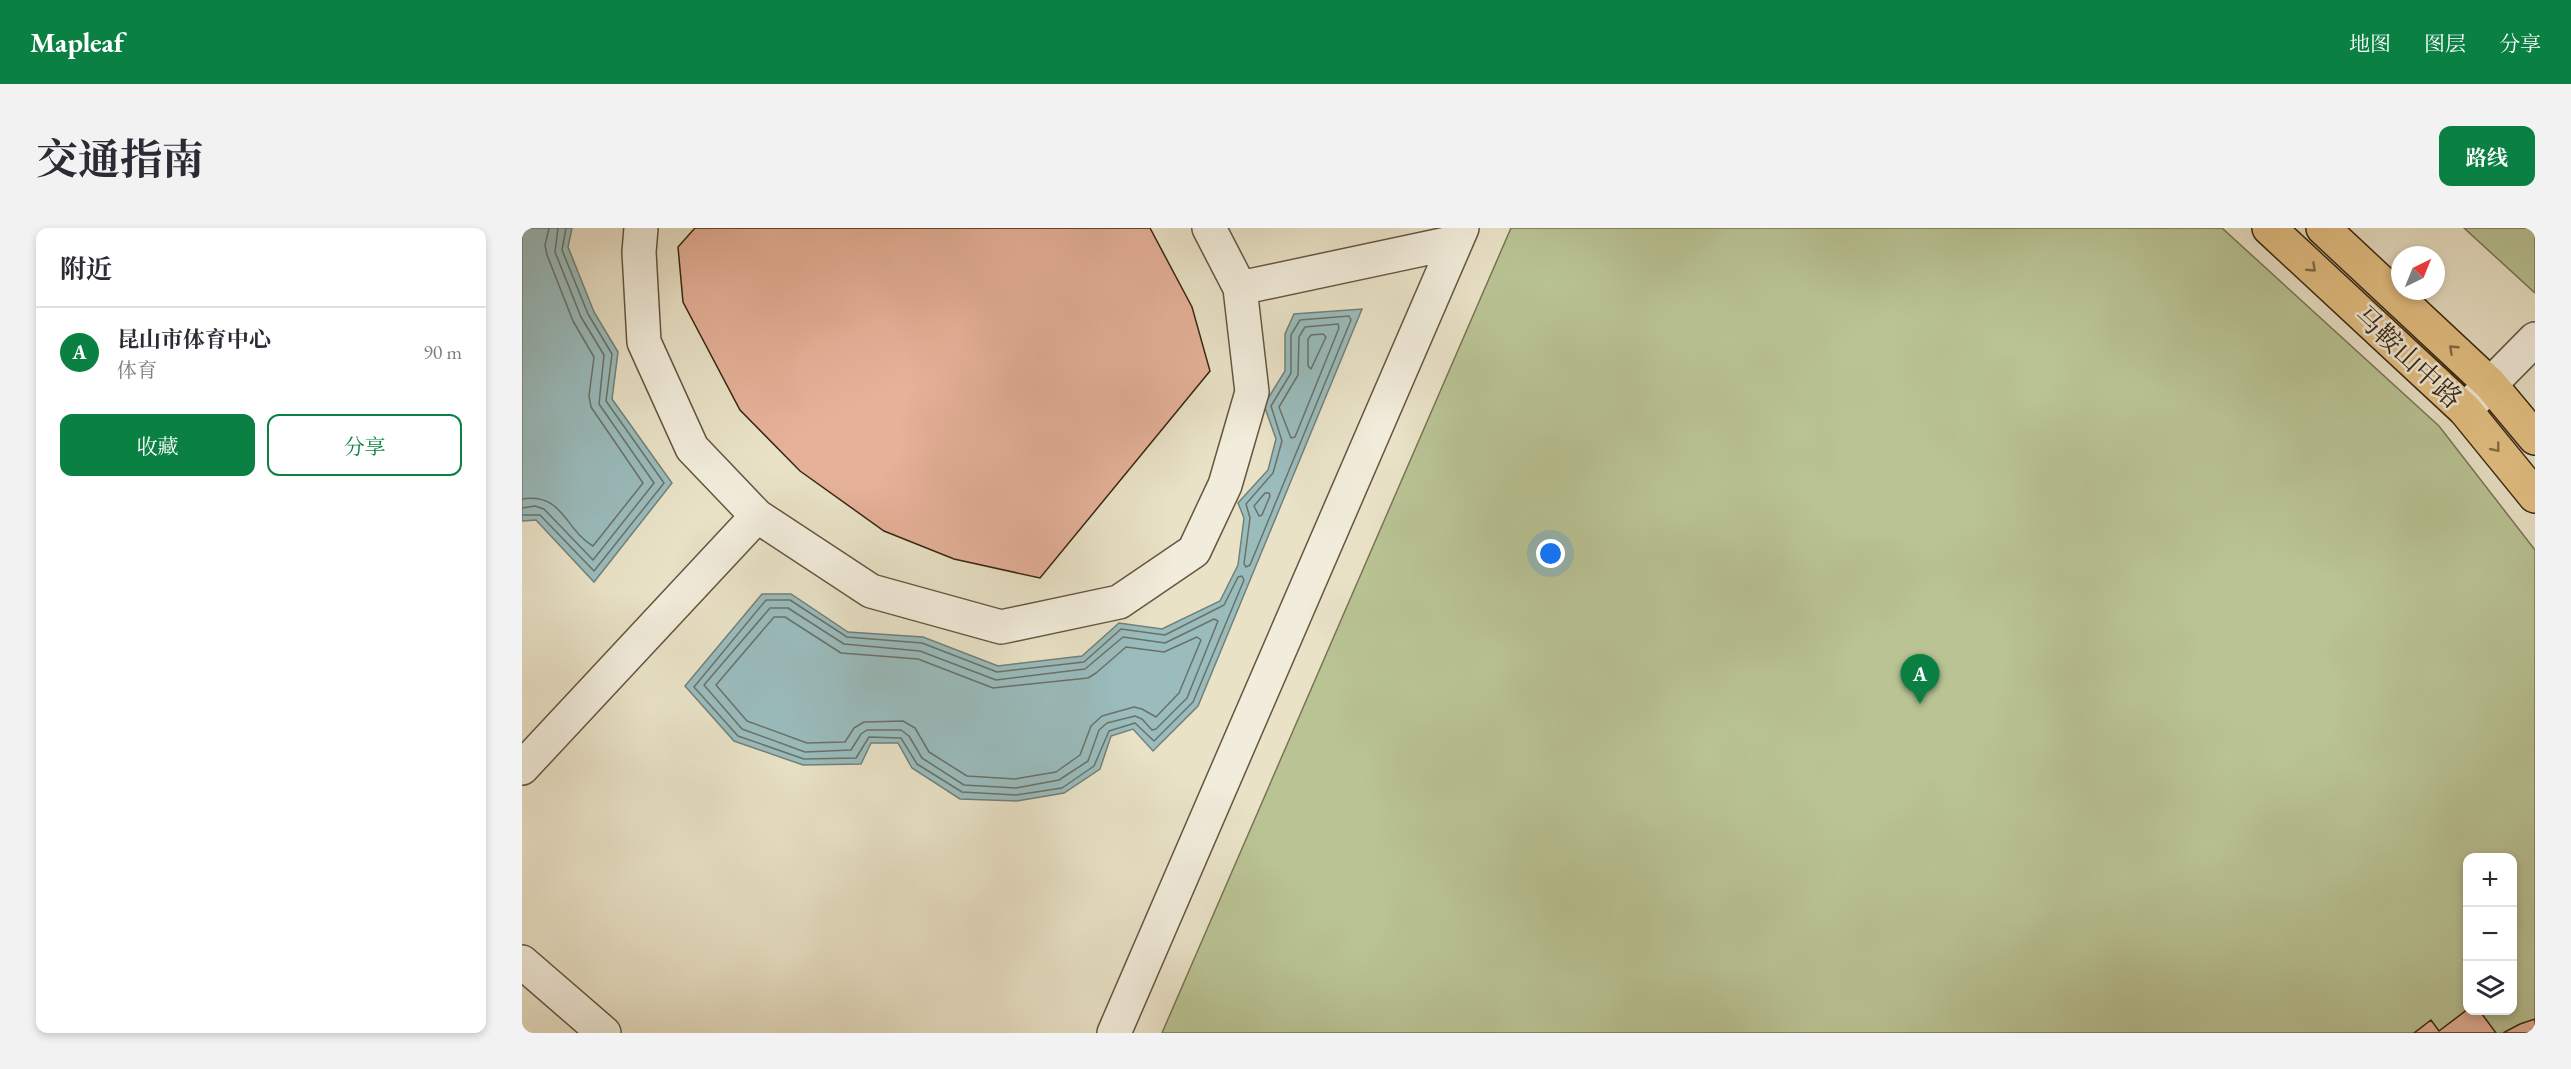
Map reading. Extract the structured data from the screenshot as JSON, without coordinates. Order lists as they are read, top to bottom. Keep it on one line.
{"streets":{"main road":["马鞍山中路"]},"north":"top right","page":{"header":"Mapleaf","nav":["地图","图层","分享"],"title":"交通指南","buttons":["路线",["收藏","分享"]],"heading":"附近","list":[{"mark":"A","name":"昆山市体育中心","note":"体育","value":"90 m"}],"pins":"A","map_buttons":["+","−"]}}
